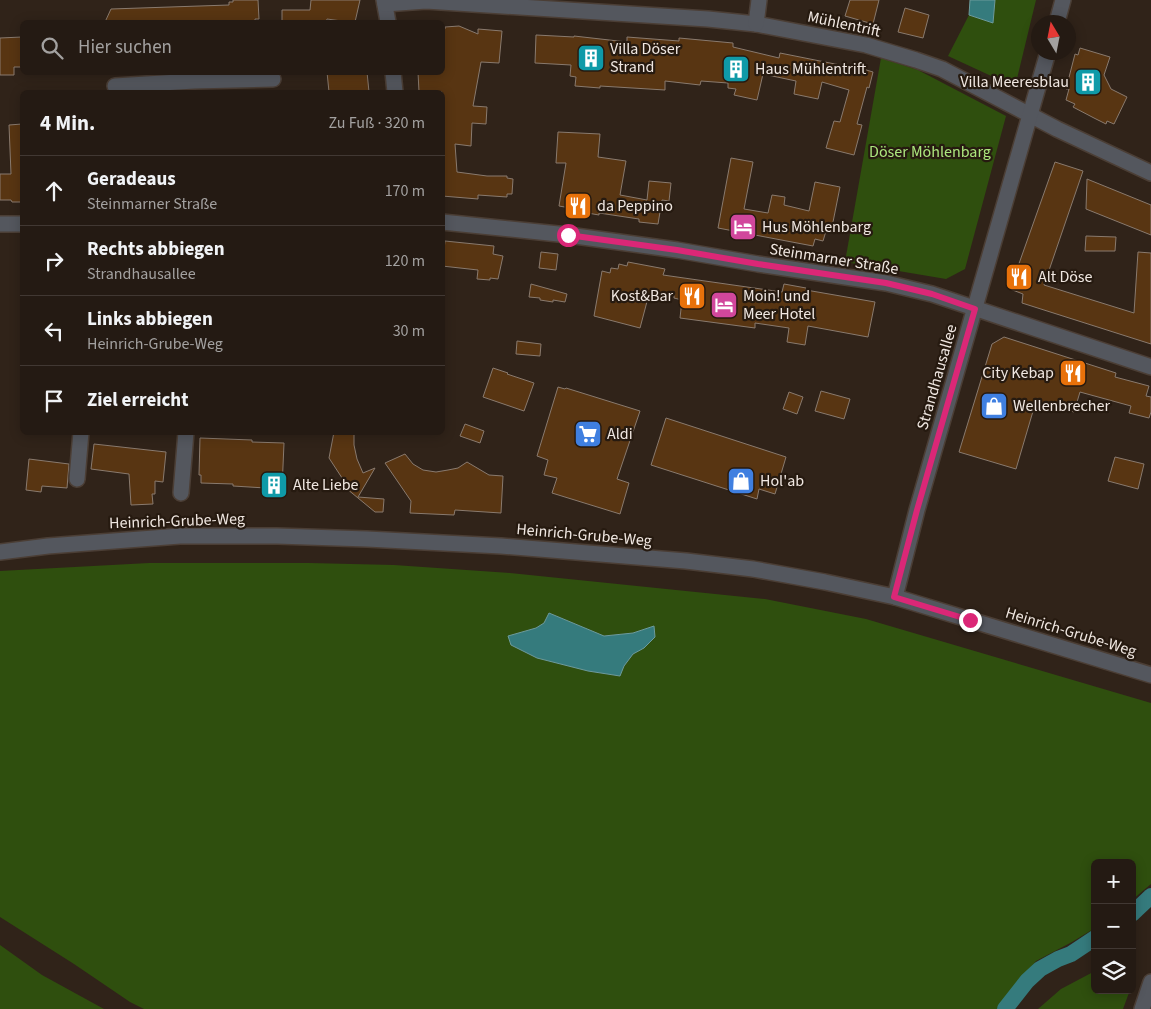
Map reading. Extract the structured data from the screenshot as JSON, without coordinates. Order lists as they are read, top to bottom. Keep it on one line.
{"streets":{"street":["Mühlentrift","Steinmarner Straße","Strandhausallee","Heinrich-Grube-Weg"]},"crossings":[["Mühlentrift","Strandhausallee"],["Steinmarner Straße","Strandhausallee"],["Strandhausallee","Heinrich-Grube-Weg"]],"parks":["Döser Möhlenbarg"],"places":{"building":["Villa Döser Strand","Haus Mühlentrift","Villa Meeresblau","Alte Liebe"],"restaurant":["da Peppino","Alt Döse","Kost&Bar","City Kebap"],"hotel":["Hus Möhlenbarg","Moin! und Meer Hotel"],"shop":["Wellenbrecher","Hol'ab"],"supermarket":["Aldi"]},"north":"top","page":{"search":"Hier suchen","heading":["4 Min.","Zu Fuß · 320 m"],"list":[["Geradeaus","Steinmarner Straße","170 m"],["Rechts abbiegen","Strandhausallee","120 m"],["Links abbiegen","Heinrich-Grube-Weg","30 m"],"Ziel erreicht"],"map_buttons":["+","−"]}}
